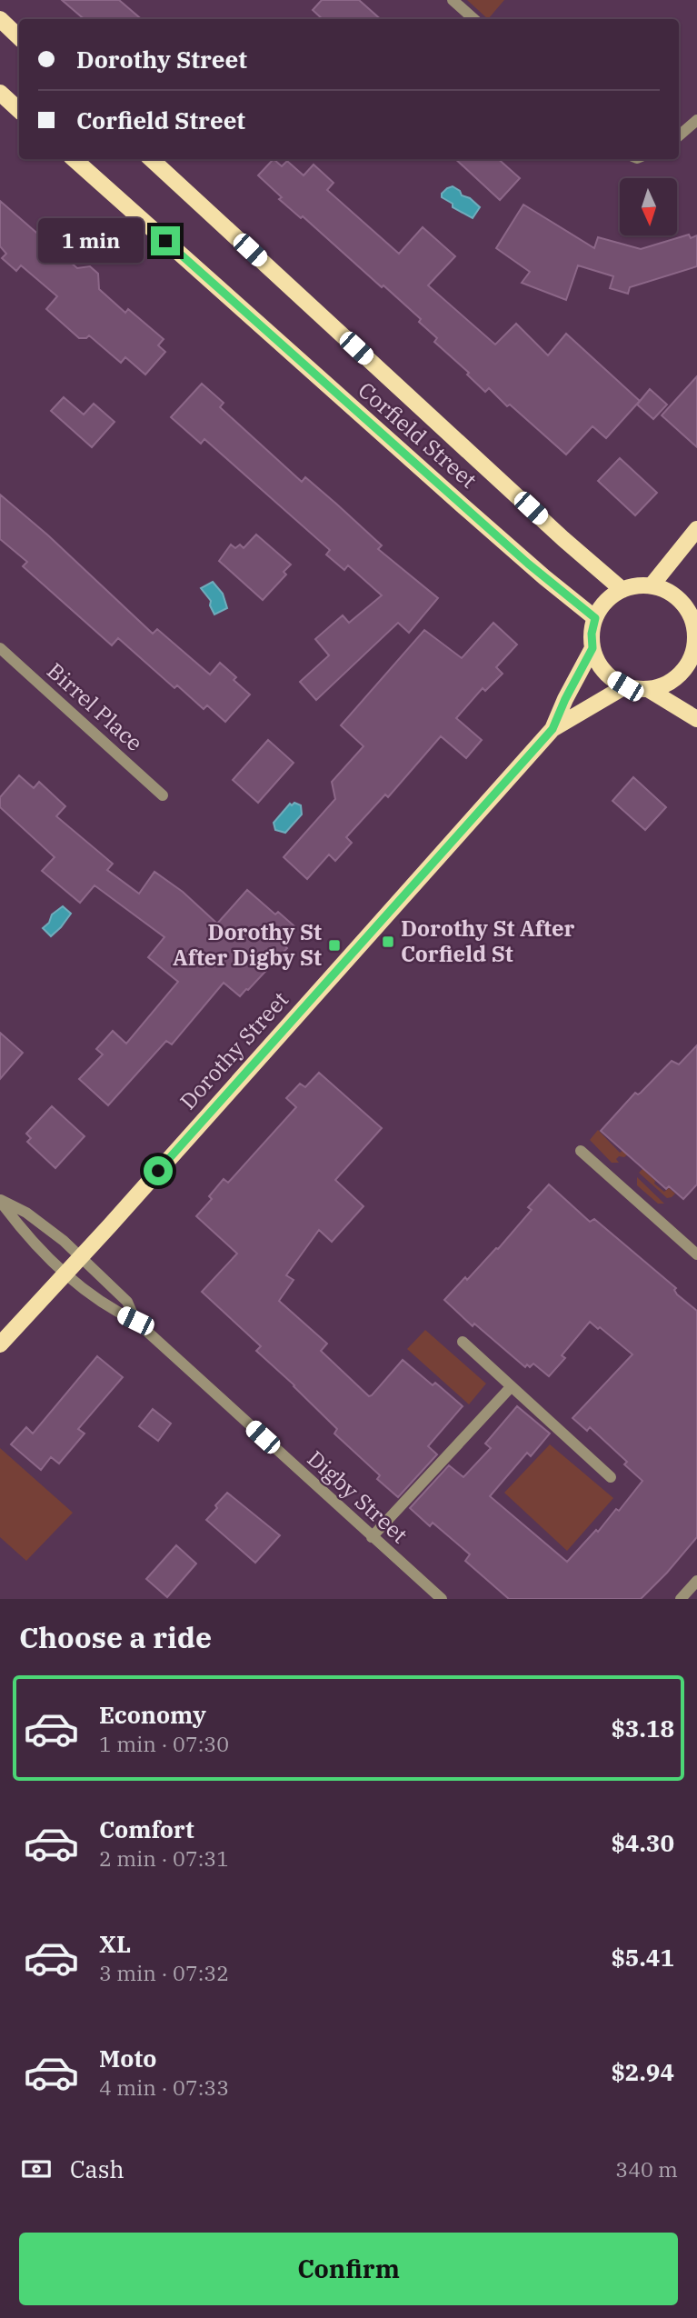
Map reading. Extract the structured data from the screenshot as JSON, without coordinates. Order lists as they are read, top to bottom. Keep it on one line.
{"streets":{"main road":["Corfield Street","Dorothy Street"],"street":["Birrel Place","Digby Street"]},"crossings":[["Corfield Street","Dorothy Street"],["Dorothy Street","Digby Street"]],"places":{"transit":["Dorothy St After Corfield St","Dorothy St After Digby St"]},"north":"bottom","page":{"banner":["Dorothy Street","Corfield Street"],"bubble":"1 min","heading":"Choose a ride","list":[{"name":"Economy","note":"1 min · 07:30","value":"$3.18"},{"name":"Comfort","note":"2 min · 07:31","value":"$4.30"},{"name":"XL","note":"3 min · 07:32","value":"$5.41"},{"name":"Moto","note":"4 min · 07:33","value":"$2.94"}],"pay":["Cash","340 m"],"buttons":"Confirm"}}
